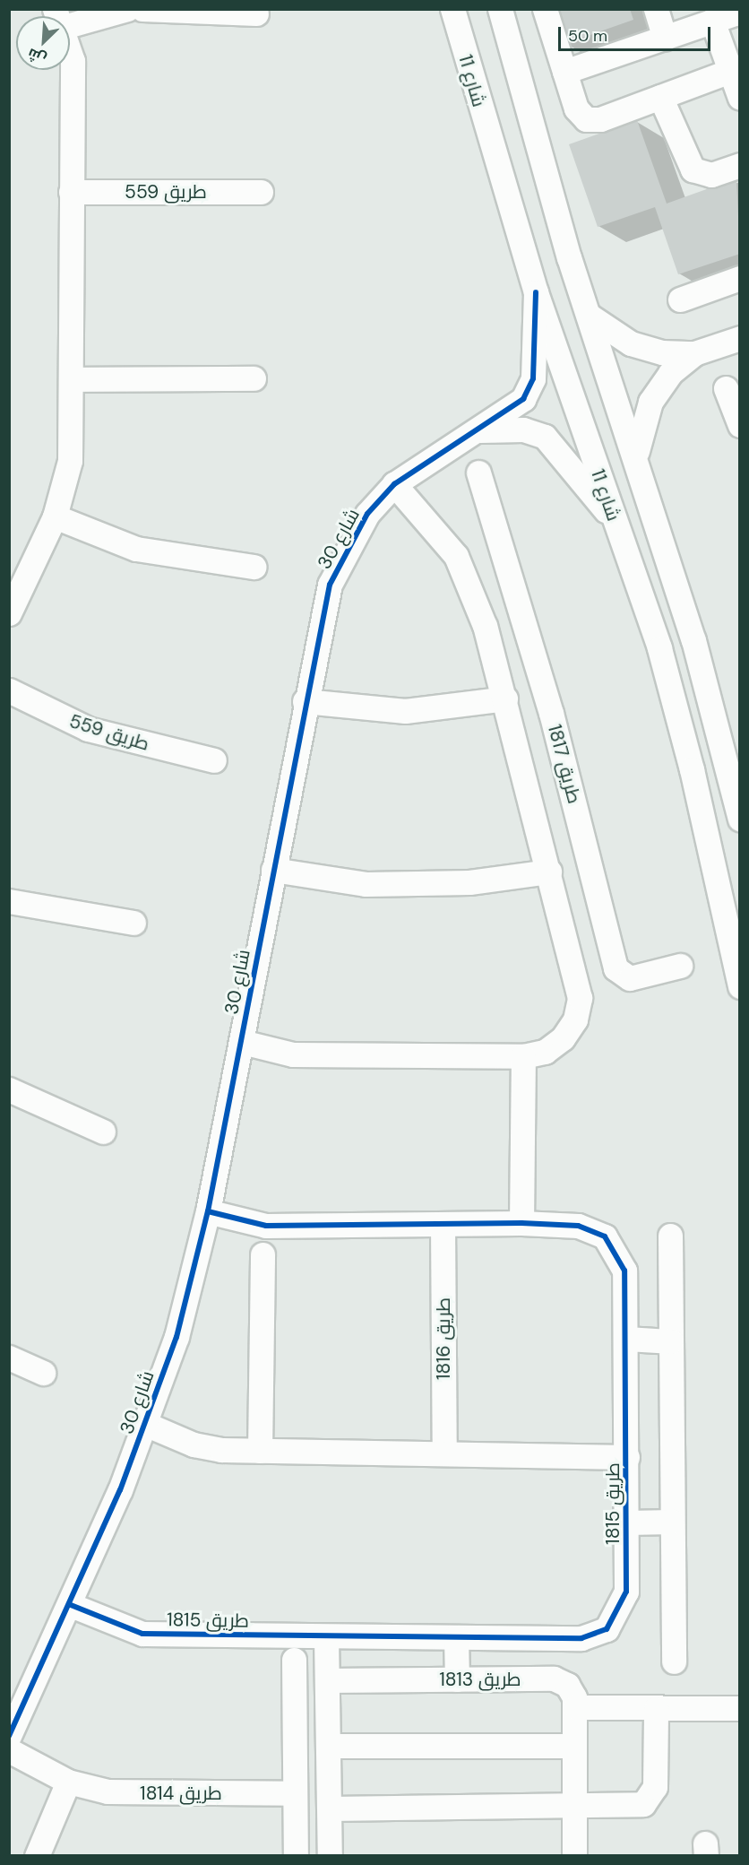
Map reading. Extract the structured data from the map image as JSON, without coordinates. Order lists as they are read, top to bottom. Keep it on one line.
{"streets":{"street":["شارع 11","طريق 559","شارع 30","طريق 1817","طريق 1816","طريق 1815","طريق 1813","طريق 1814"]},"crossings":[["شارع 11","شارع 30"],["شارع 30","طريق 1815"],["طريق 1816","طريق 1815"]],"scale_bar":"50 m","north":"bottom left"}
